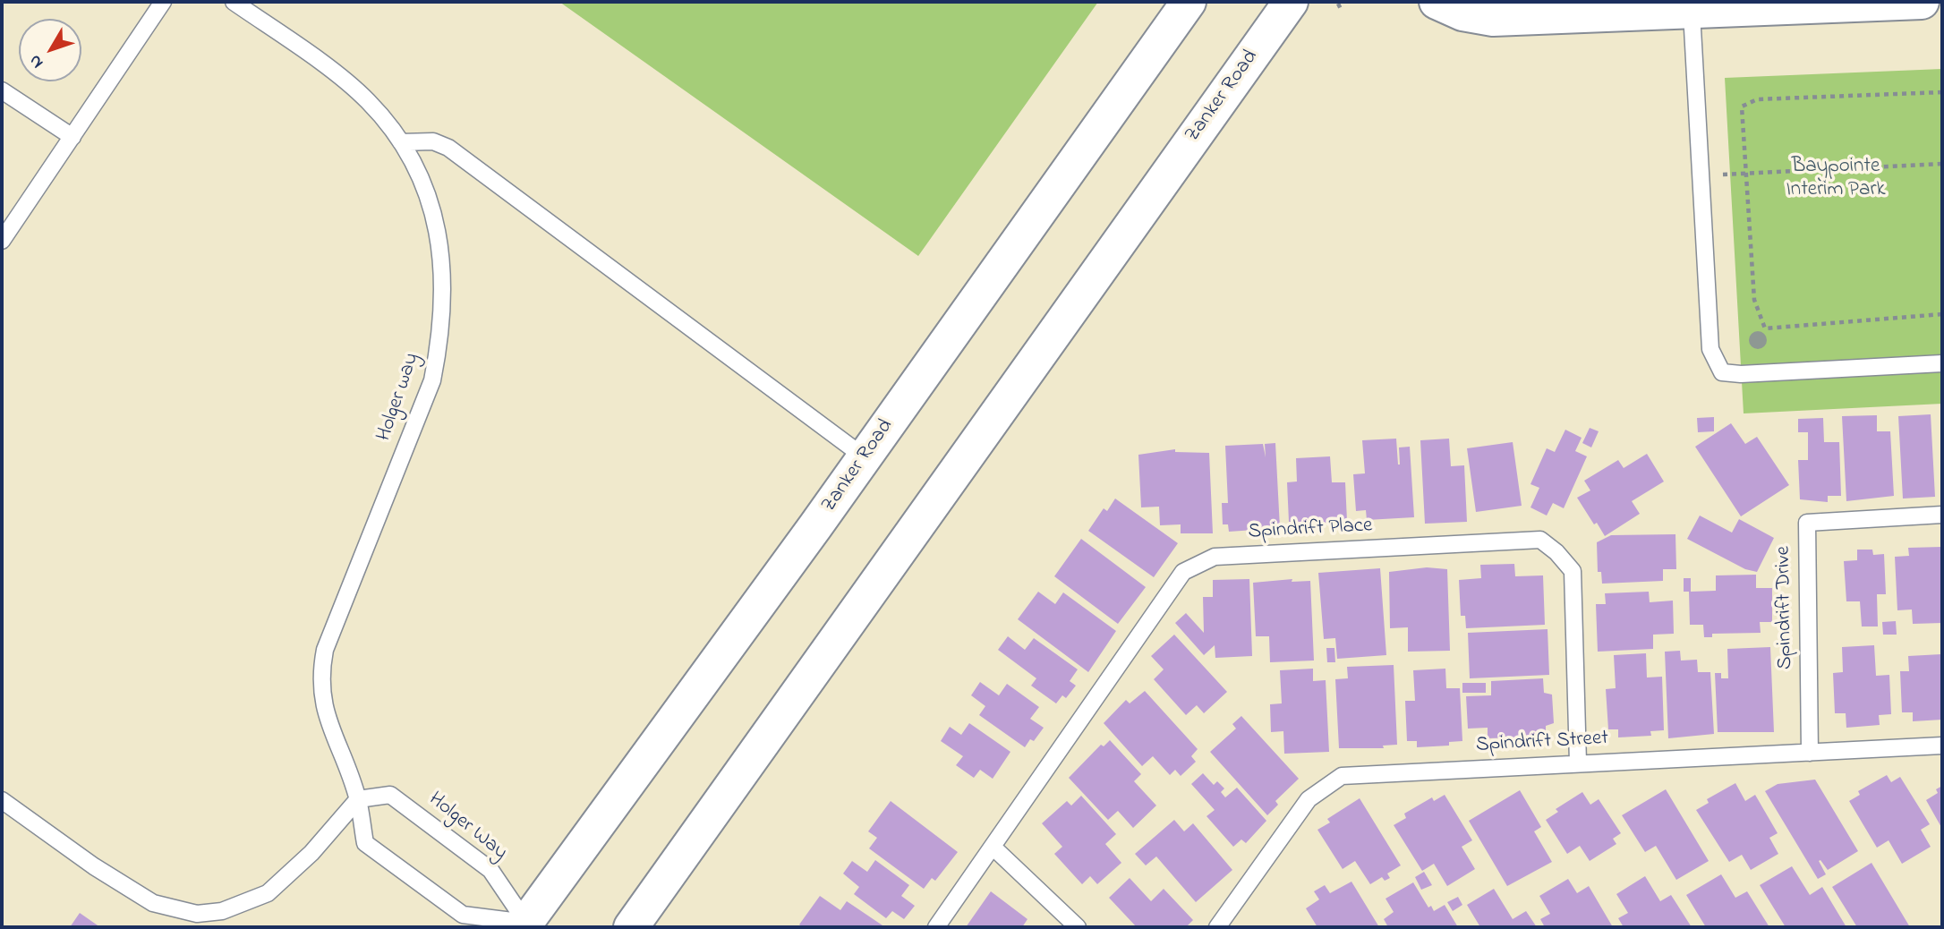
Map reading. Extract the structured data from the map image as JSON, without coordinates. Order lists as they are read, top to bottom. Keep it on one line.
{"streets":{"main road":["Zanker Road"],"lane":["Holger way","Spindrift Place","Spindrift Drive","Spindrift Street","Holger Way"]},"crossings":[["Zanker Road","Holger Way"],["Holger way","Holger Way"],["Spindrift Place","Spindrift Street"],["Spindrift Drive","Spindrift Street"]],"parks":["Baypointe Interim Park"],"north":"bottom left"}
